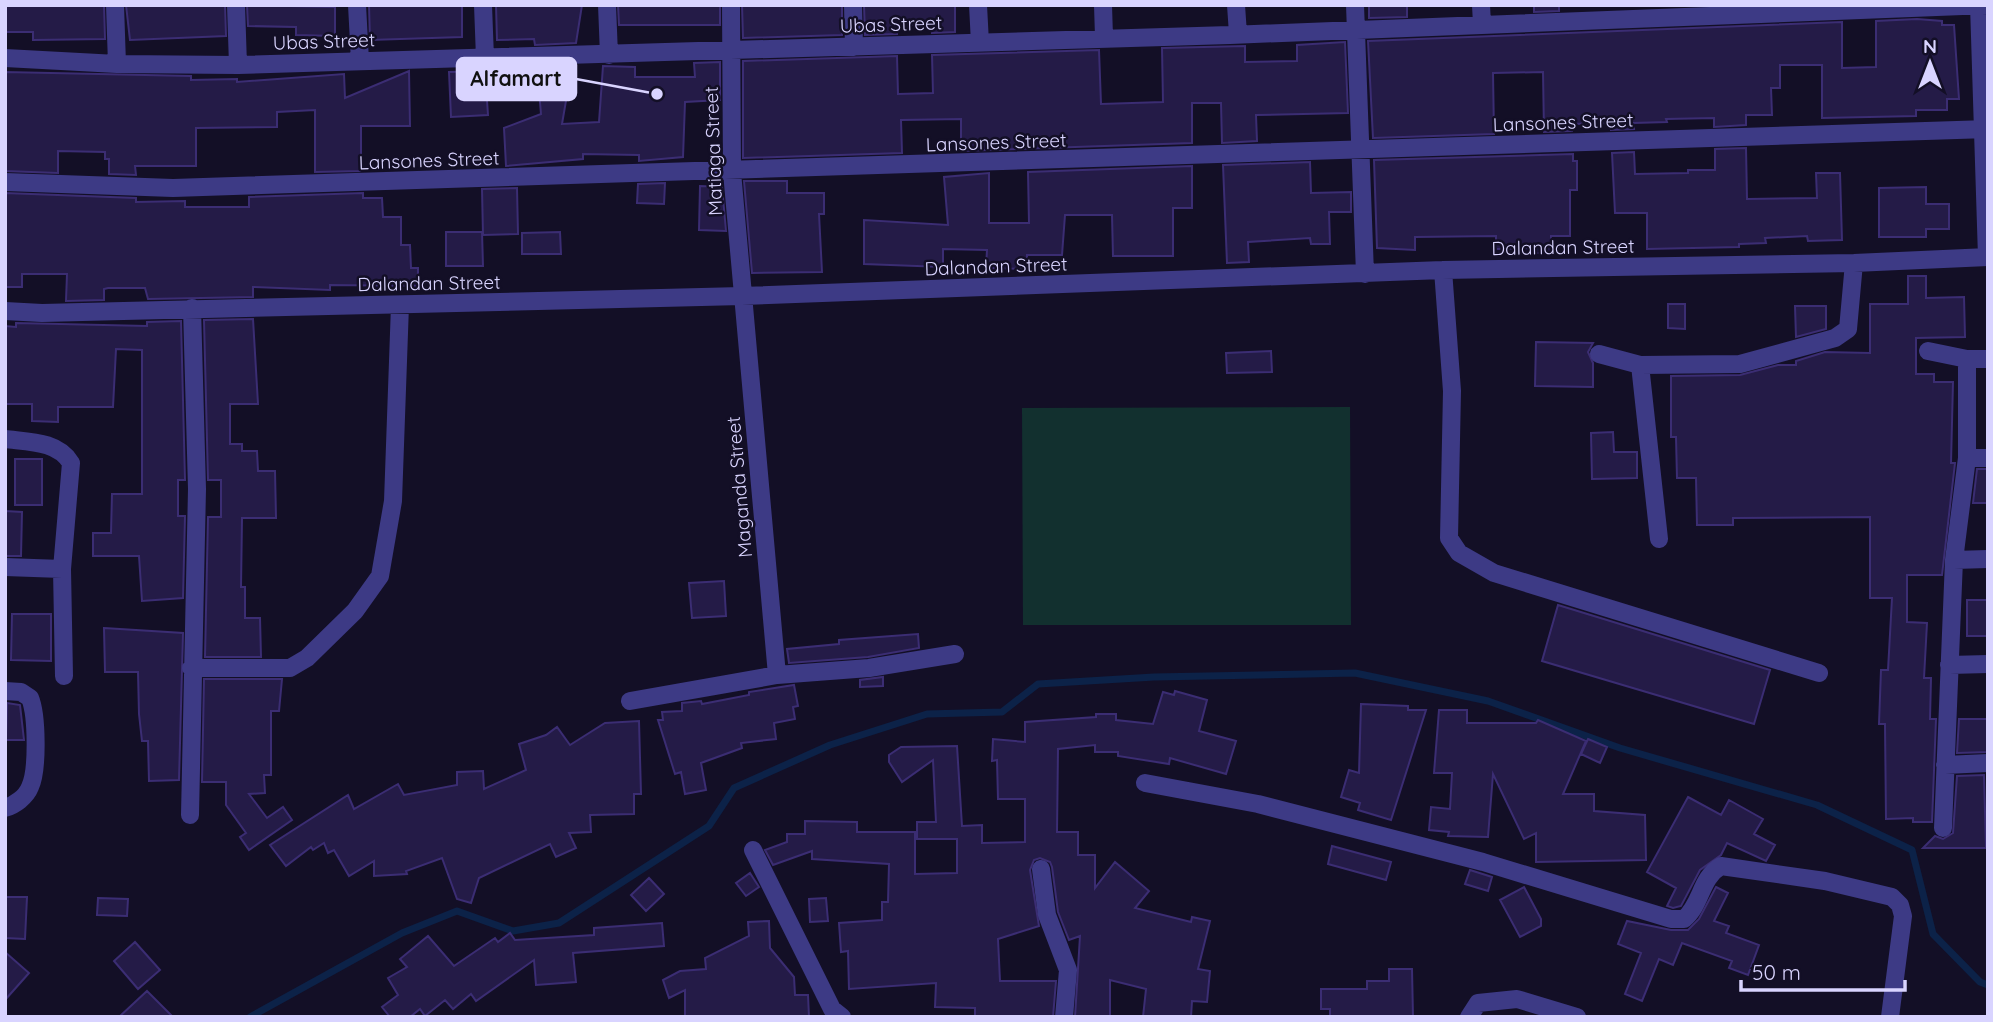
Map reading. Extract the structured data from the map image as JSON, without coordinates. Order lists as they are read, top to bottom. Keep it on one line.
{"streets":{"street":["Ubas Street","Lansones Street","Matiaga Street","Dalandan Street","Maganda Street"]},"crossings":[["Ubas Street","Matiaga Street"],["Lansones Street","Matiaga Street"],["Matiaga Street","Dalandan Street"],["Matiaga Street","Maganda Street"],["Dalandan Street","Maganda Street"]],"places":["Alfamart"],"scale_bar":"50 m","north":"top"}
